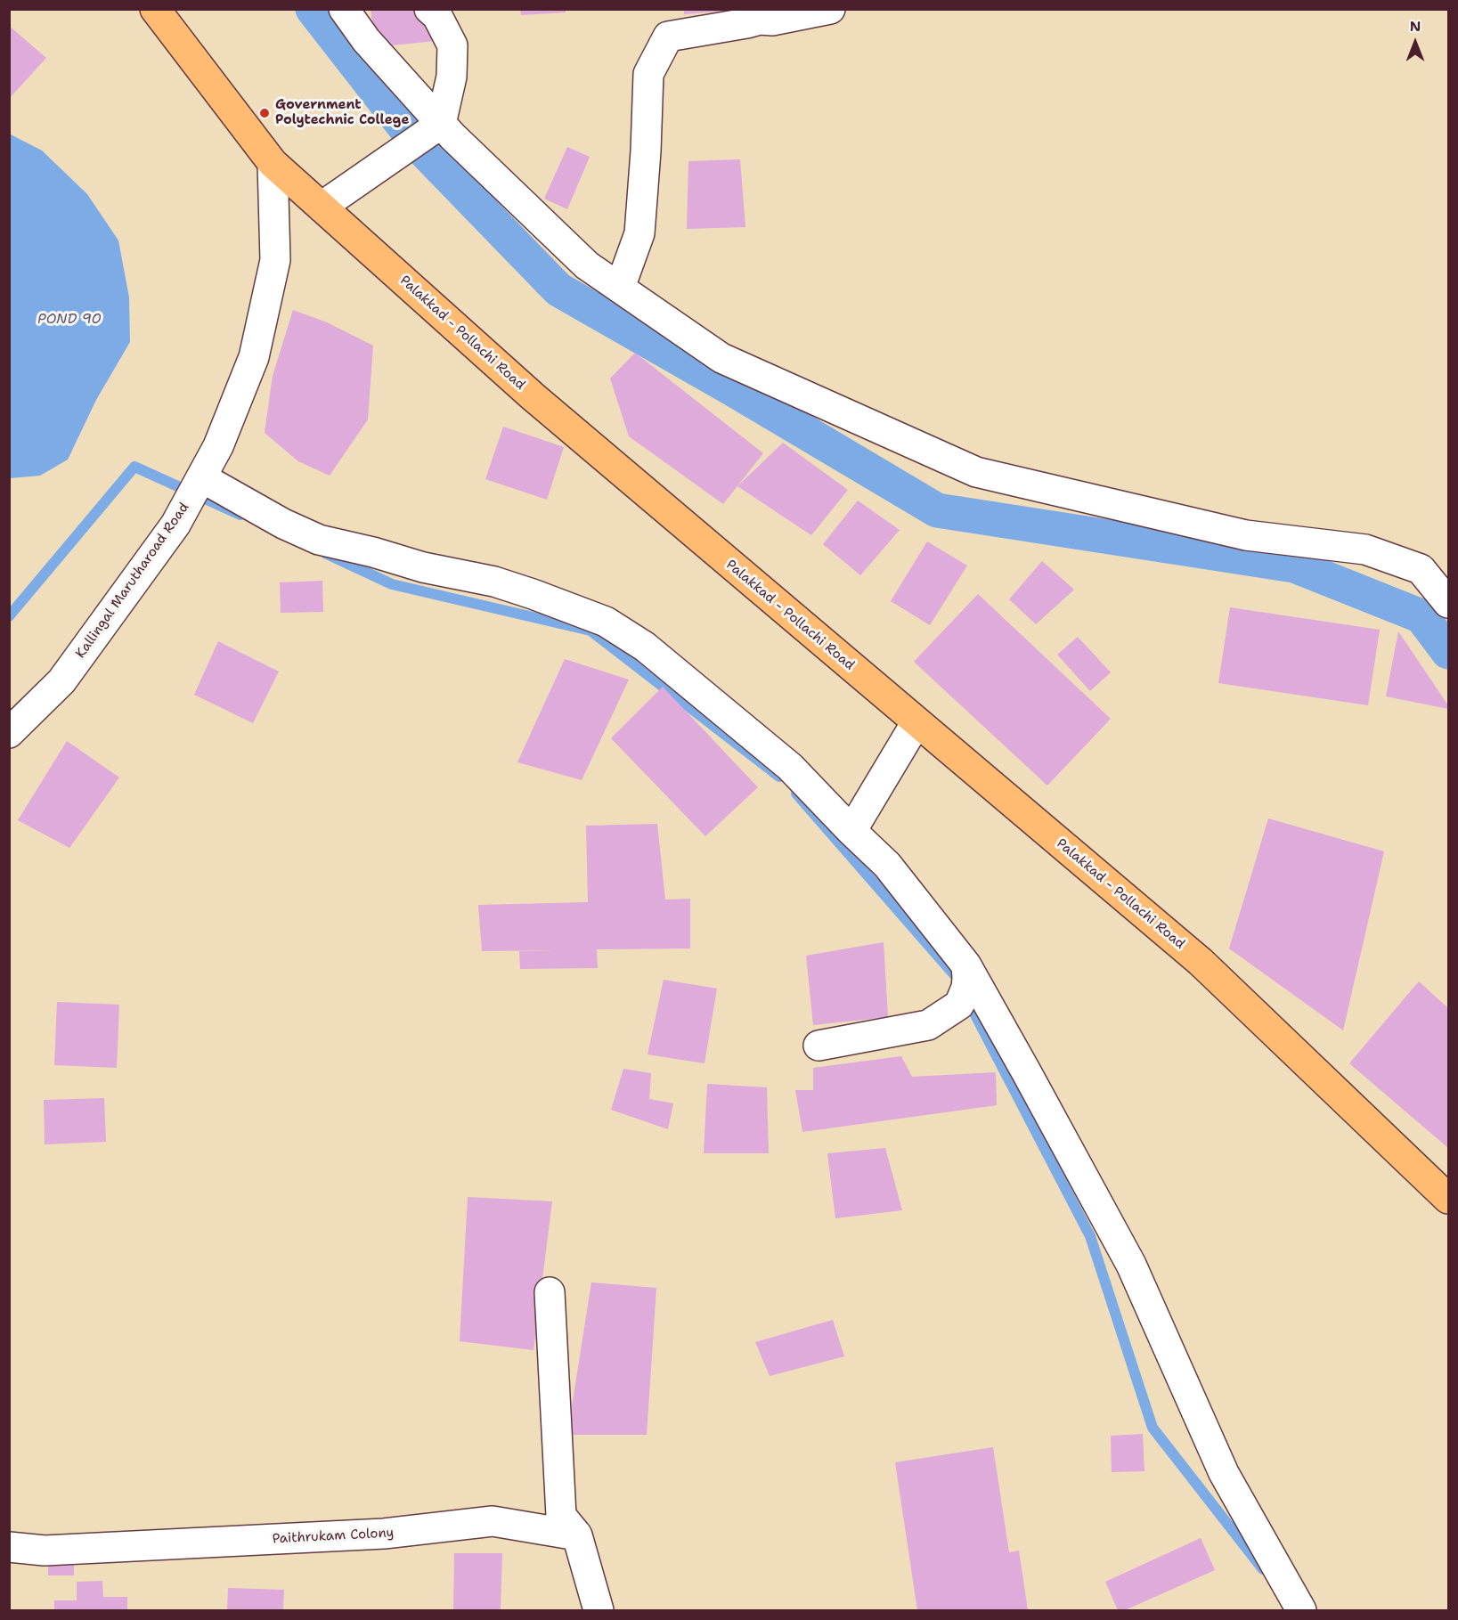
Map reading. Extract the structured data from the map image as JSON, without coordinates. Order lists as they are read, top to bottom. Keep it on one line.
{"streets":{"main road":["Palakkad - Pollachi Road"],"street":["Kallingal Marutharoad Road","Paithrukam Colony"]},"crossings":[["Palakkad - Pollachi Road","Kallingal Marutharoad Road"]],"water":["POND 90"],"places":["Government Polytechnic College"],"north":"top"}
